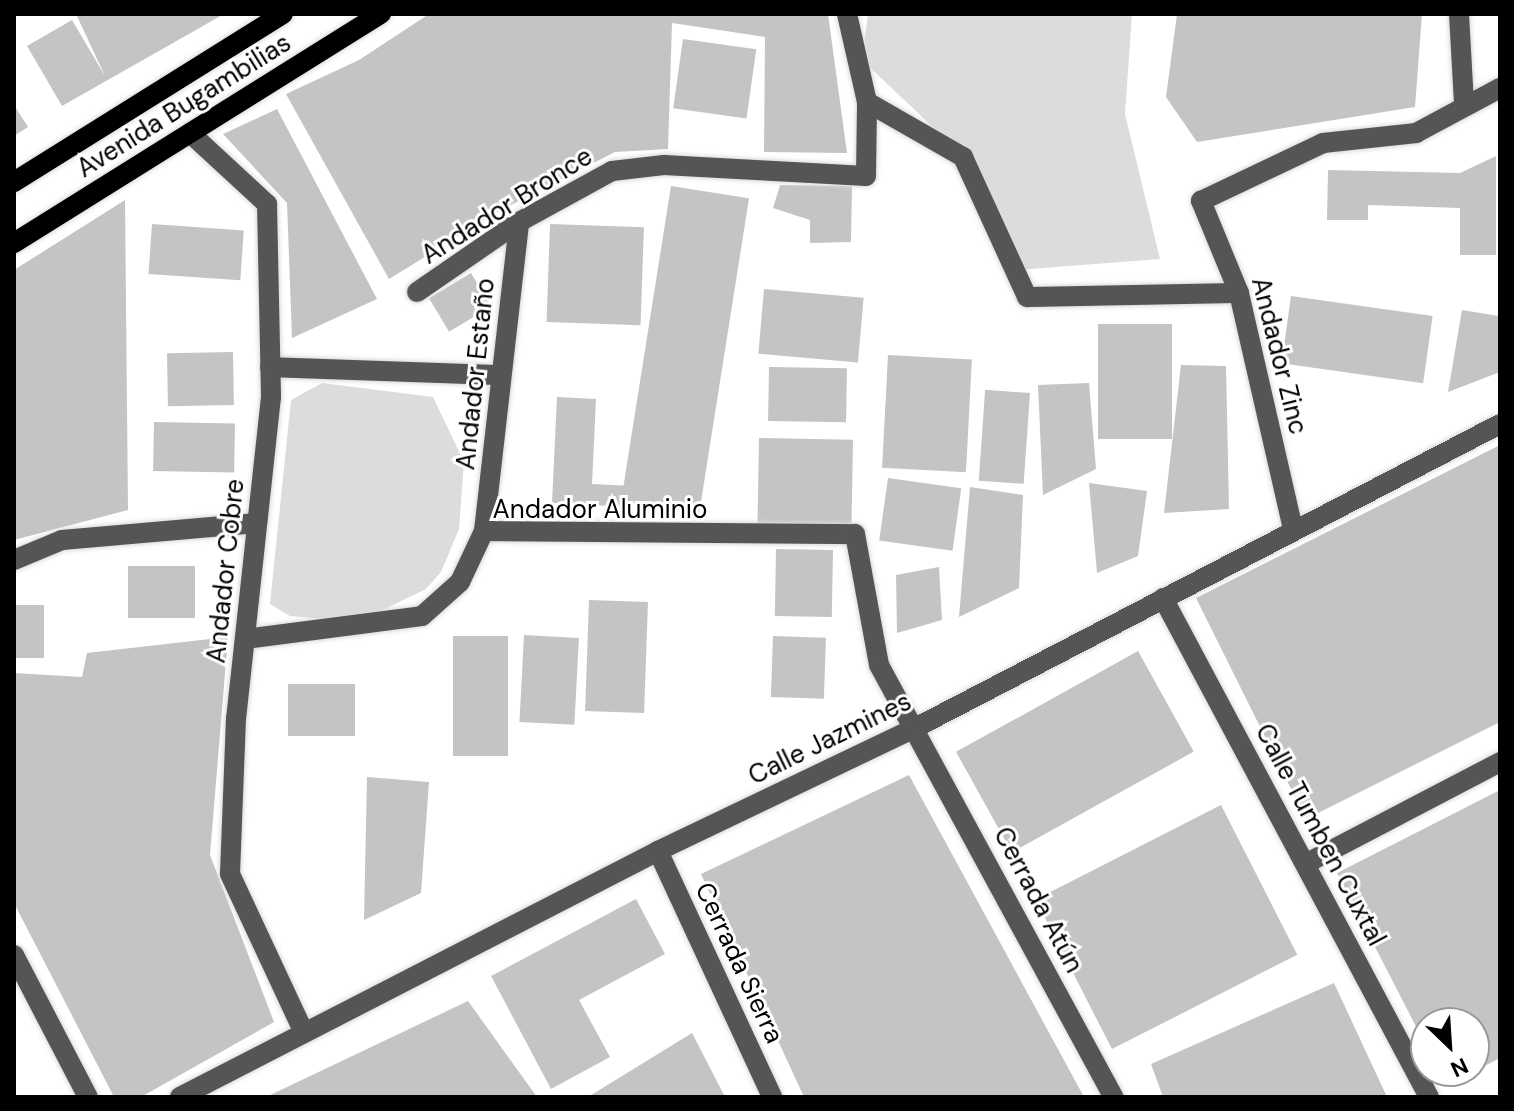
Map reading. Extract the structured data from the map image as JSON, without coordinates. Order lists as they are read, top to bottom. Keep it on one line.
{"streets":{"main road":["Avenida Bugambilias"],"street":["Andador Bronce","Andador Zinc","Andador Estaño","Andador Aluminio","Andador Cobre","Calle Jazmines","Calle Tumben Cuxtal","Cerrada Atún","Cerrada Sierra"]},"crossings":[["Avenida Bugambilias","Andador Cobre"],["Andador Bronce","Andador Estaño"],["Andador Zinc","Calle Jazmines"],["Andador Estaño","Andador Aluminio"],["Andador Aluminio","Andador Cobre"],["Andador Aluminio","Cerrada Atún"],["Andador Cobre","Calle Jazmines"],["Calle Jazmines","Calle Tumben Cuxtal"],["Calle Jazmines","Cerrada Atún"],["Calle Jazmines","Cerrada Sierra"]],"north":"bottom right"}
